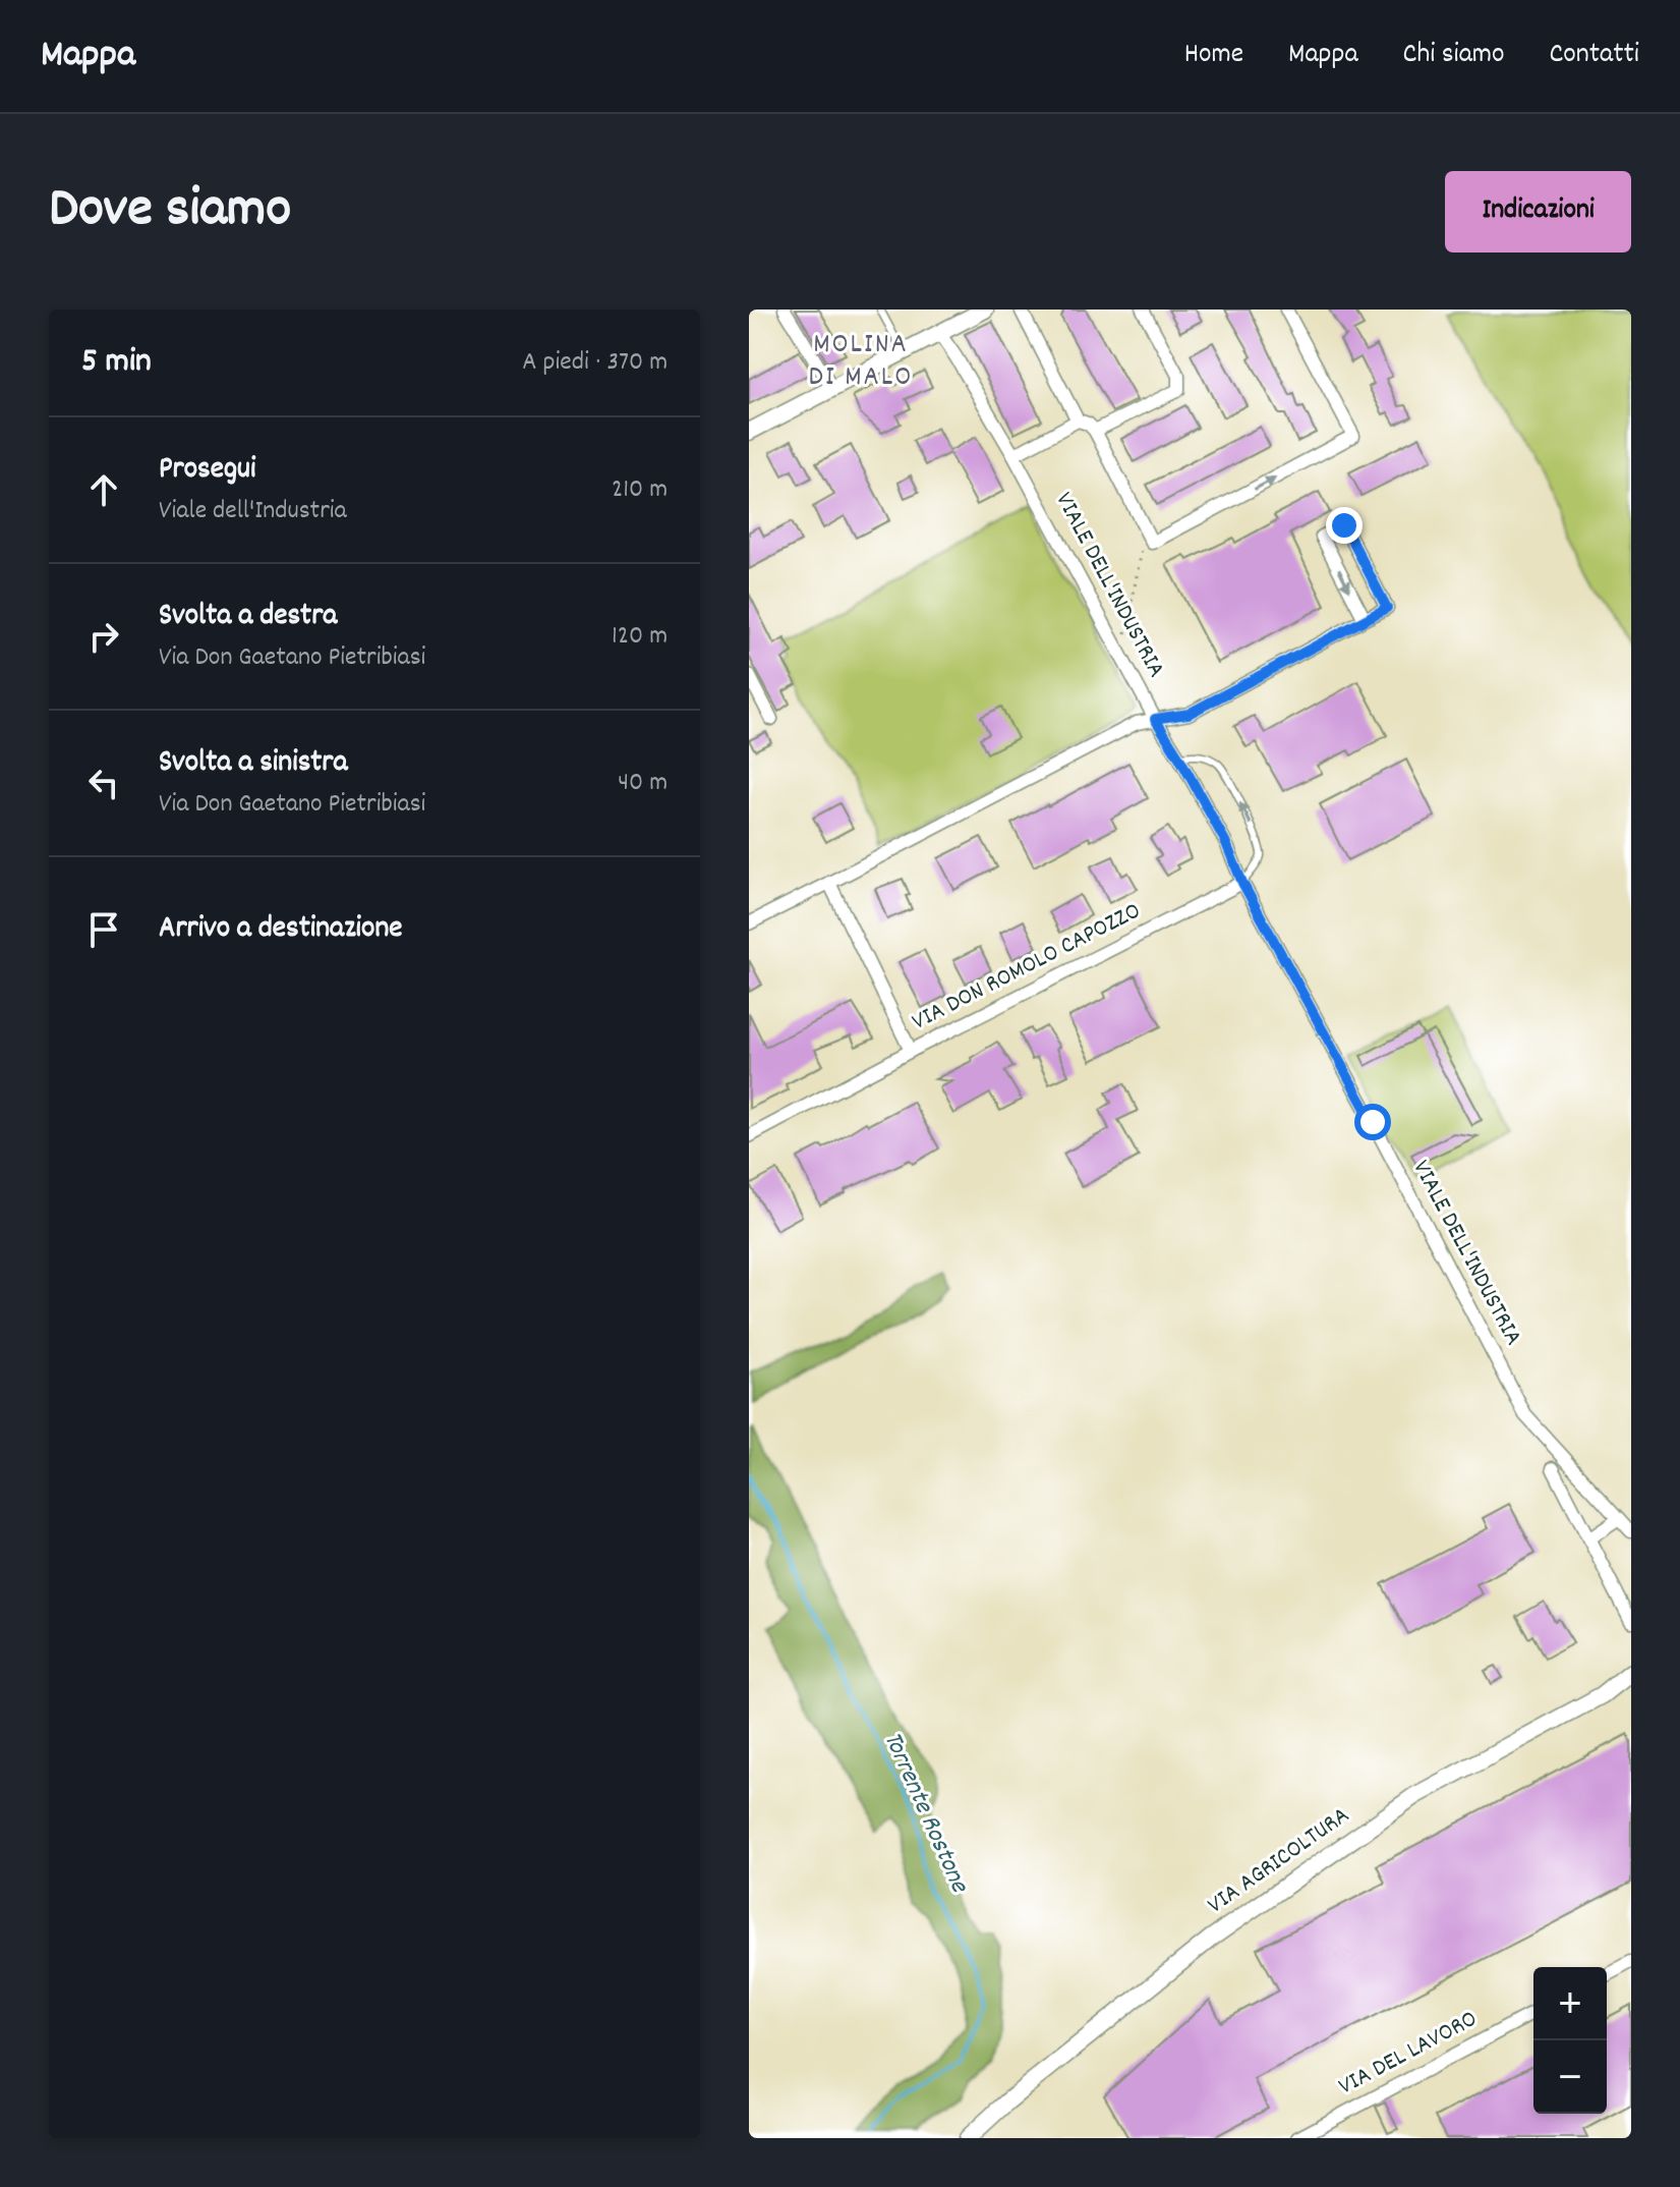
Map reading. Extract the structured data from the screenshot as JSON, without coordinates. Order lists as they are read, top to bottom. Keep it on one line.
{"streets":{"main road":["VIA AGRICOLTURA"],"street":["VIALE DELL'INDUSTRIA","VIA DON ROMOLO CAPOZZO","VIA DEL LAVORO"]},"crossings":[["VIALE DELL'INDUSTRIA","VIA DON ROMOLO CAPOZZO"]],"districts":["MOLINA DI MALO"],"water":["Torrente Rostone"],"page":{"header":"Mappa","nav":["Home","Mappa","Chi siamo","Contatti"],"title":"Dove siamo","buttons":"Indicazioni","heading":["5 min","A piedi · 370 m"],"list":[["Prosegui","Viale dell'Industria","210 m"],["Svolta a destra","Via Don Gaetano Pietribiasi","120 m"],["Svolta a sinistra","Via Don Gaetano Pietribiasi","40 m"],"Arrivo a destinazione"],"map_buttons":["+","−"]}}
